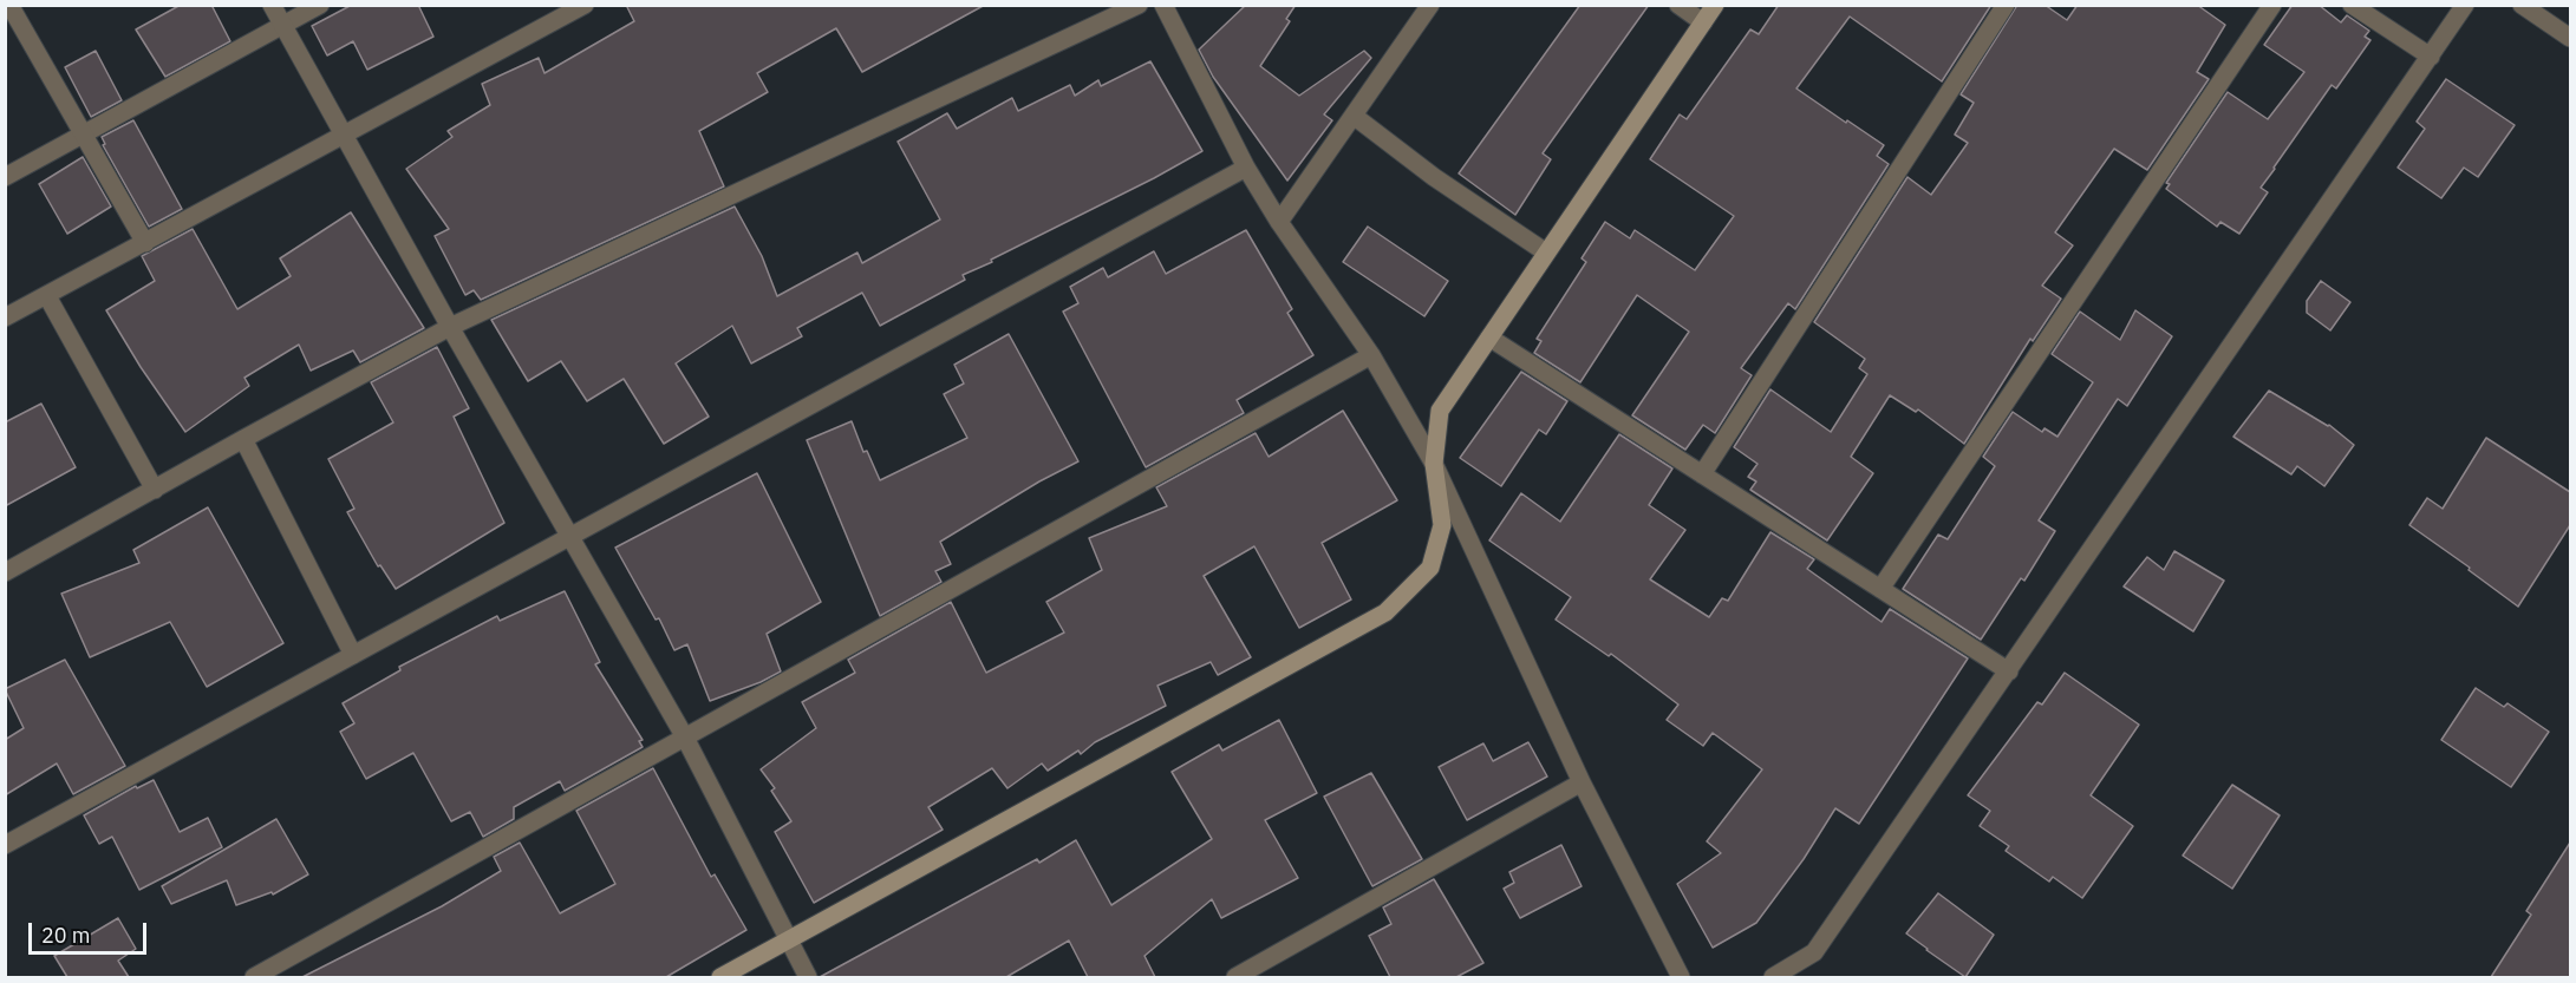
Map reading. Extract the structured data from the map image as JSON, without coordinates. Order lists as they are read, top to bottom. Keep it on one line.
{"scale_bar":"20 m"}
